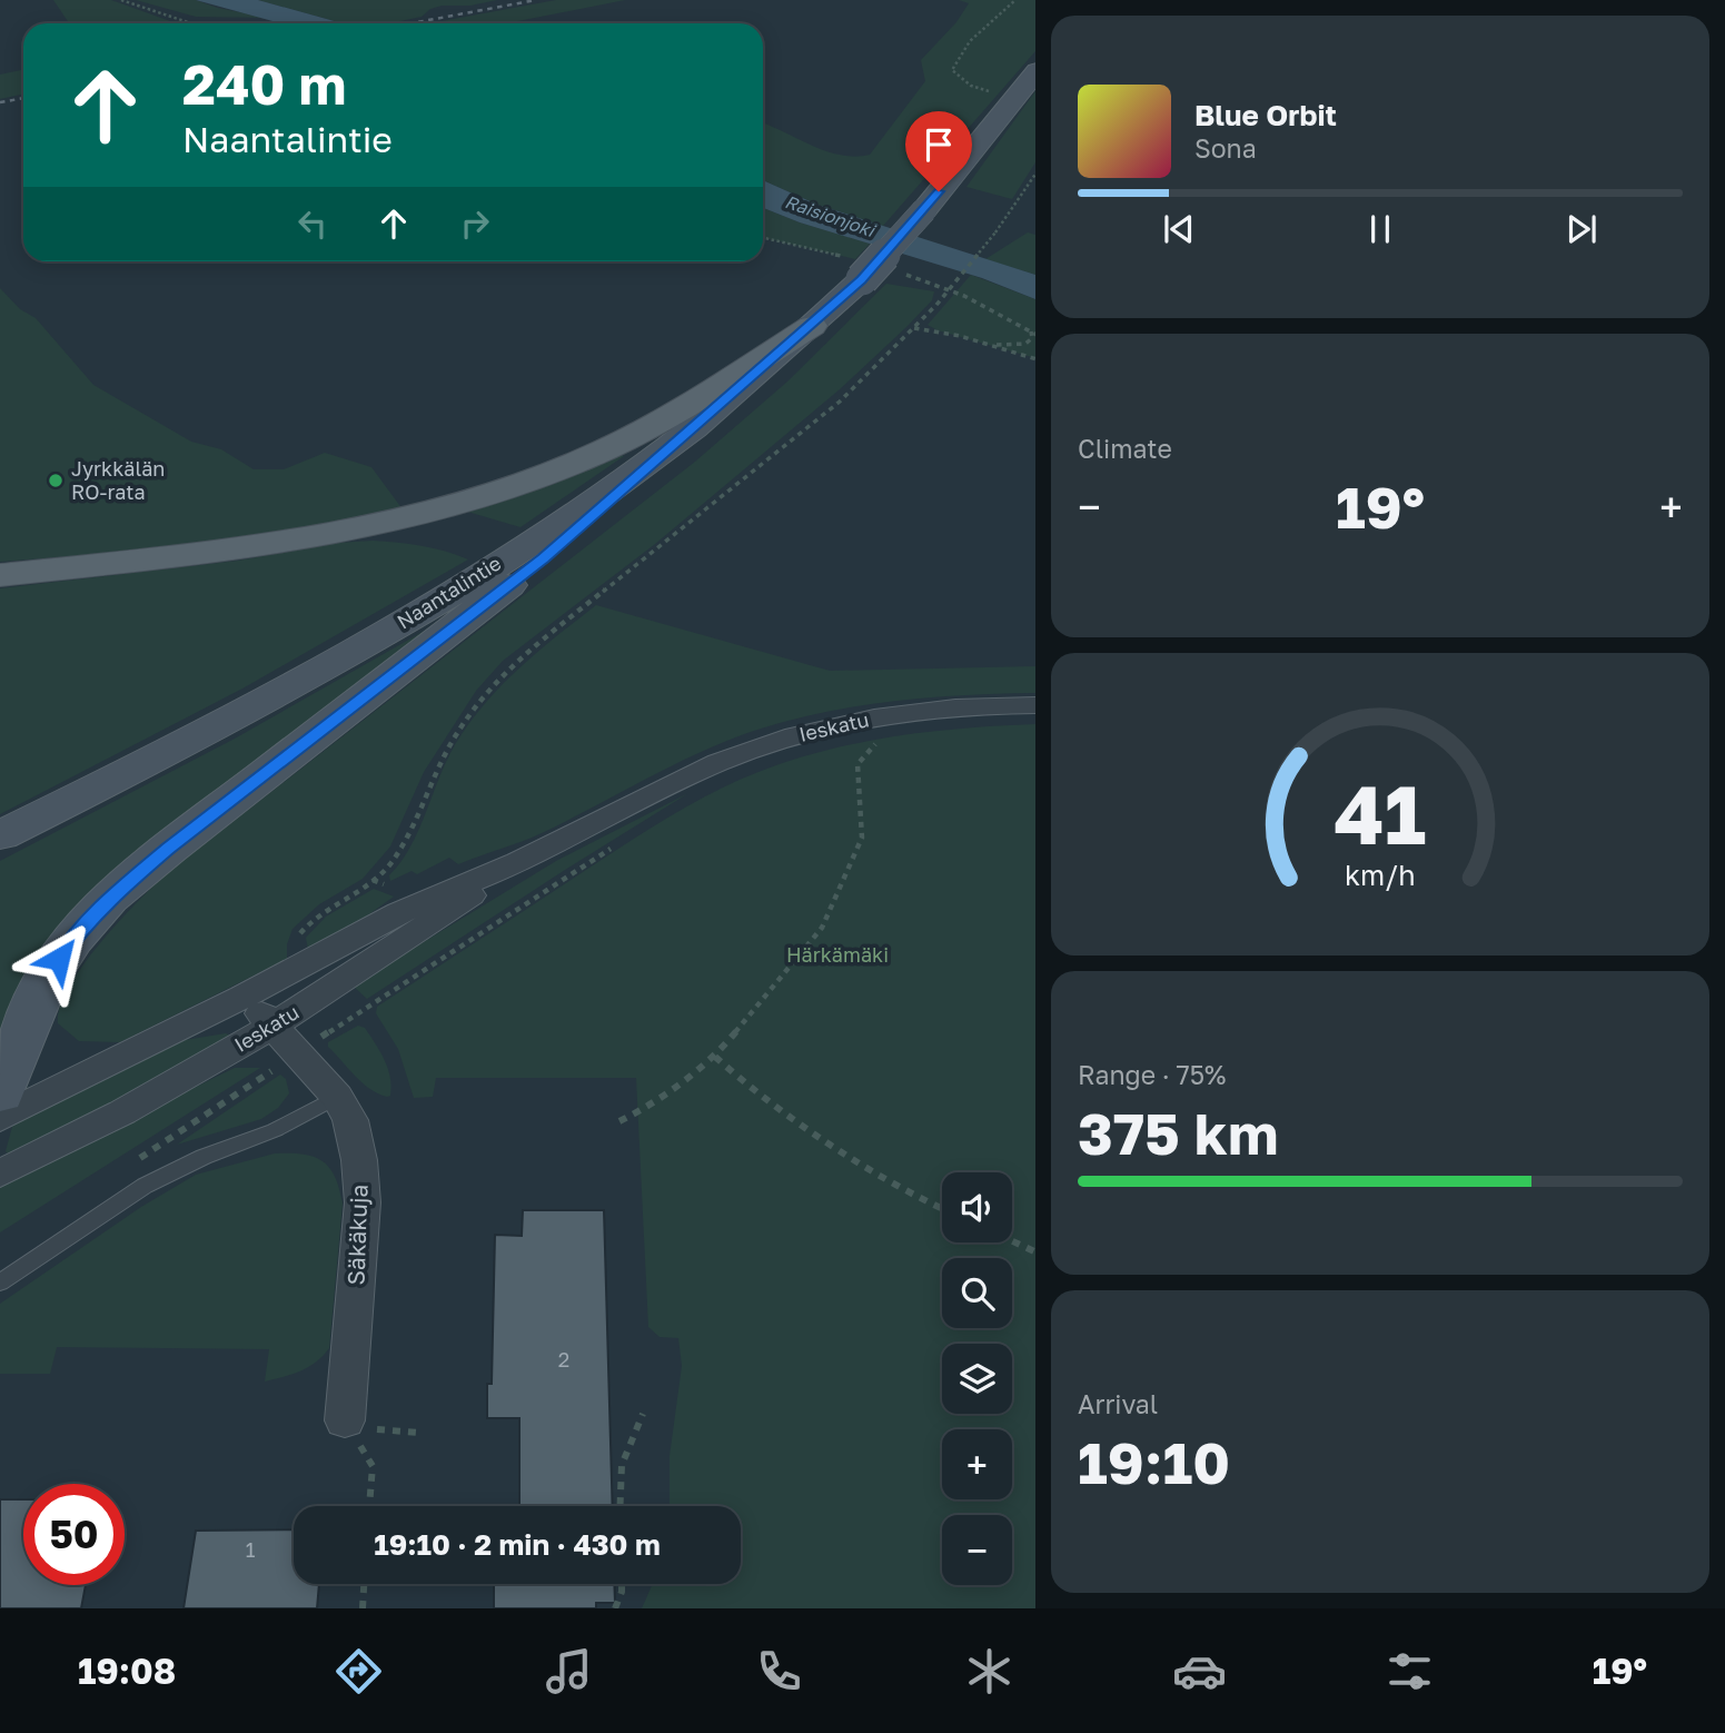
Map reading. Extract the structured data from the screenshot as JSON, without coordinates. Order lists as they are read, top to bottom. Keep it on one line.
{"streets":{"main road":["Naantalintie"],"street":["Ieskatu","Säkäkuja"]},"crossings":[["Ieskatu","Säkäkuja"]],"water":["Raisionjoki"],"parks":["Härkämäki"],"places":["Jyrkkälän RO-rata"],"house_numbers":["2","1"],"page":{"turn":["240 m","Naantalintie"],"song":["Blue Orbit","Sona"],"tile":["Climate",["Range · 75%","375 km"],["Arrival","19:10"]],"heat":["−","19°","+"],"map_buttons":["+","−"],"limit":"50","trip":"19:10 · 2 min · 430 m","tabs":["19:08","19°"],"gauge":["41","km/h"]}}
